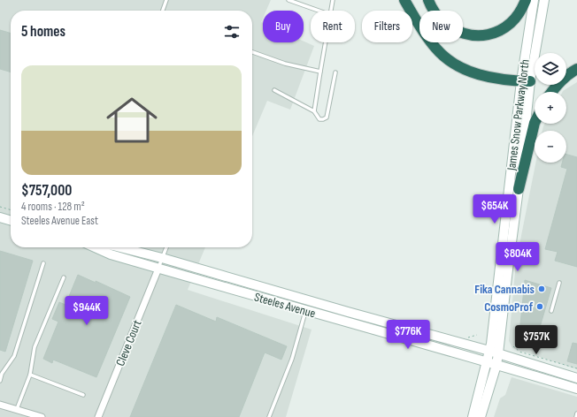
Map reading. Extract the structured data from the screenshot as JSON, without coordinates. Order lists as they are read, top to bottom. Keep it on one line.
{"streets":{"main road":["James Snow Parkway North","Steeles Avenue"],"street":["Cleve Court"]},"crossings":[["James Snow Parkway North","Steeles Avenue"],["Steeles Avenue","Cleve Court"]],"places":["Fika Cannabis","CosmoProf"],"page":{"chip":["Buy","Rent","Filters","New"],"heading":"5 homes","map_buttons":["+","−"],"list":[{"name":"$757,000","note":"4 rooms · 128 m² · Steeles Avenue East"}],"price":["$654K","$804K","$944K","$776K","$757K"]}}
